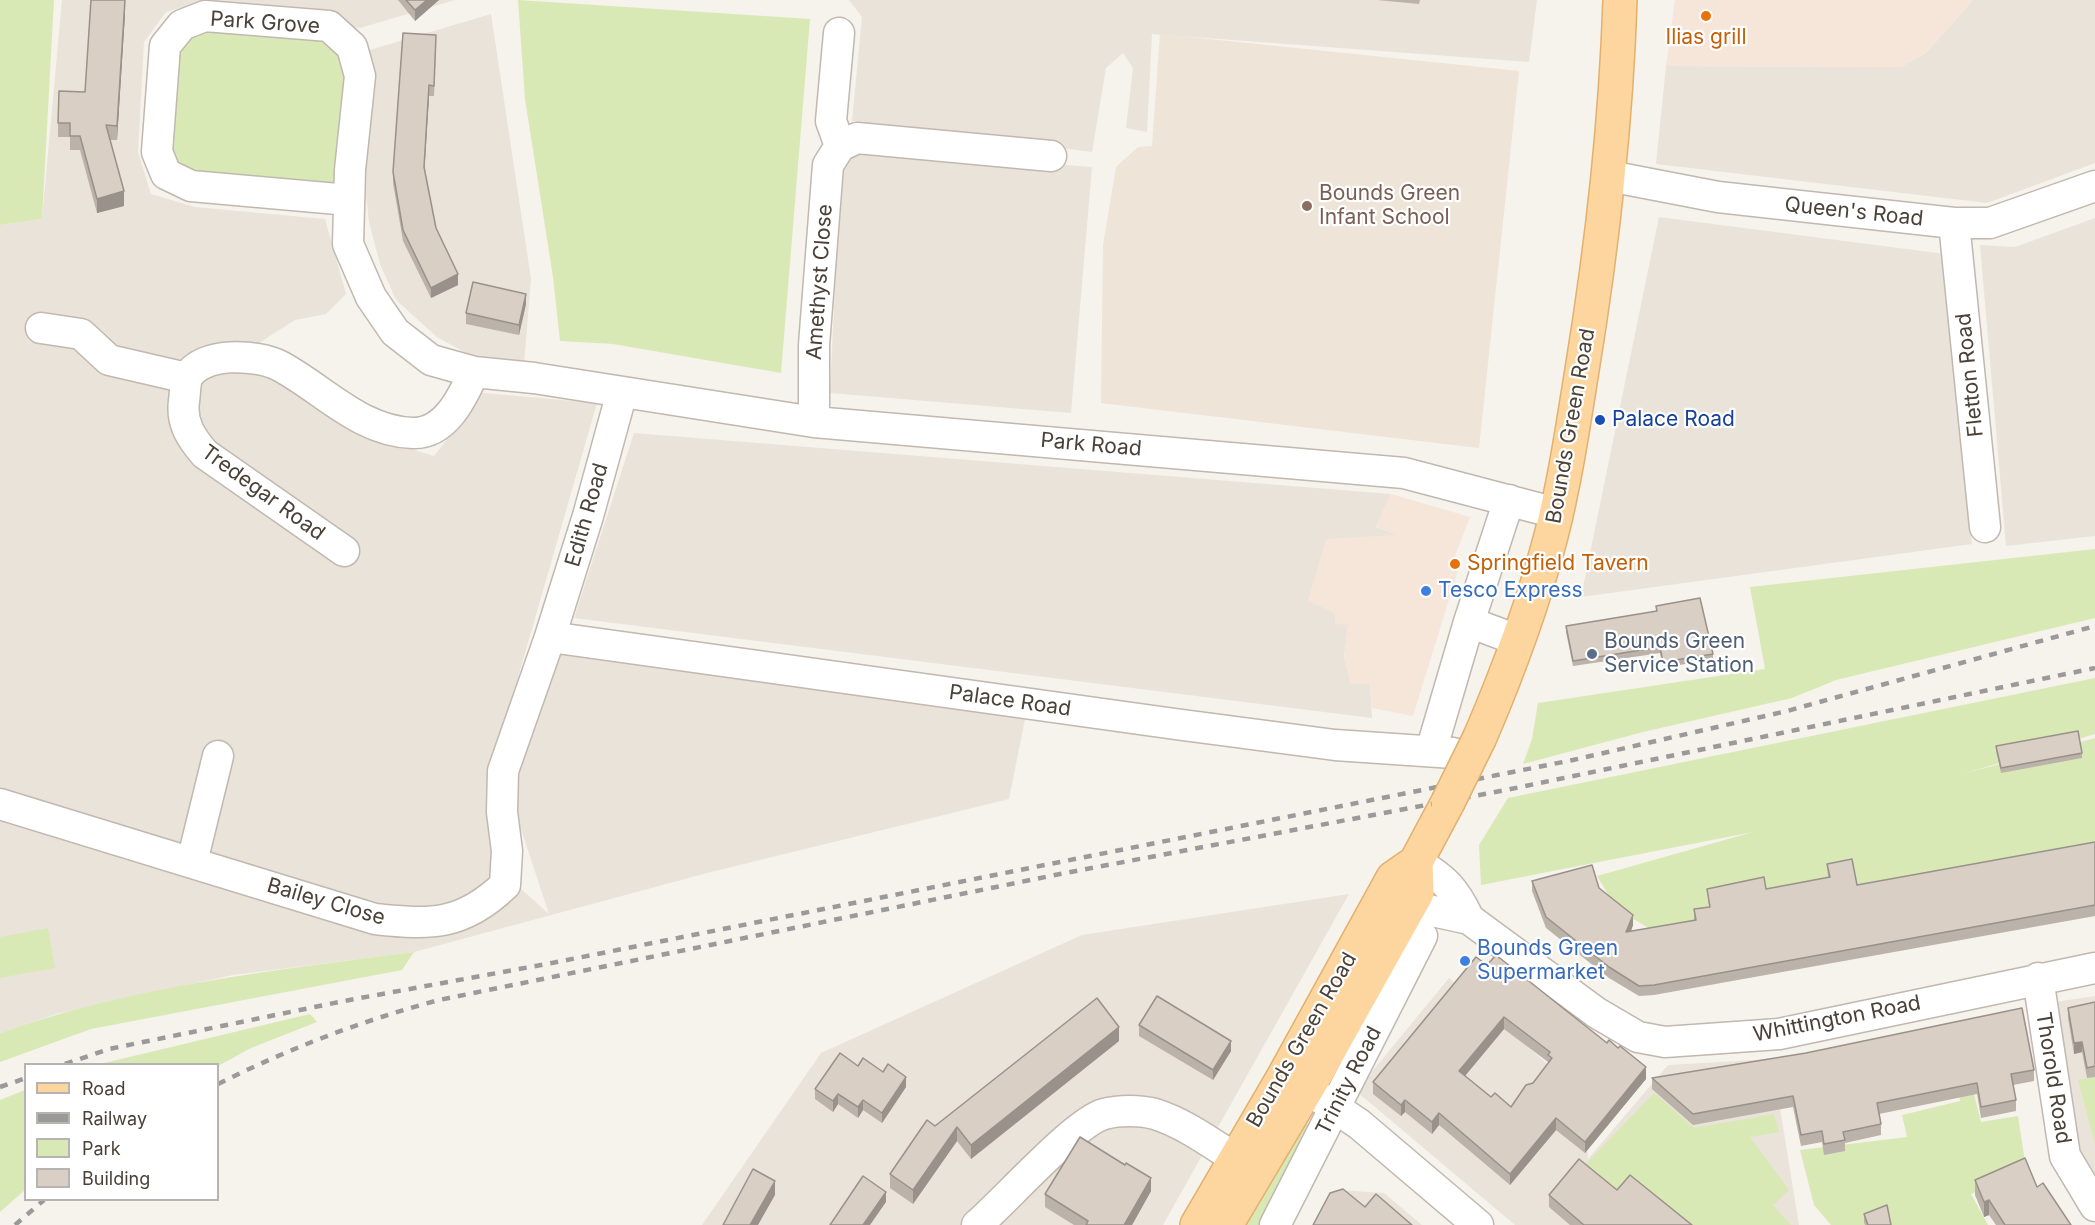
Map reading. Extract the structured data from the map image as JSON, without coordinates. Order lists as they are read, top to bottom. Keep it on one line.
{"streets":{"main road":["Bounds Green Road"],"street":["Park Grove","Queen's Road","Amethyst Close","Fletton Road","Park Road","Tredegar Road","Edith Road","Palace Road","Bailey Close","Whittington Road","Thorold Road","Trinity Road"]},"crossings":[["Park Grove","Park Road"],["Park Grove","Edith Road"],["Queen's Road","Fletton Road"],["Queen's Road","Bounds Green Road"],["Amethyst Close","Park Road"],["Bounds Green Road","Park Road"],["Bounds Green Road","Palace Road"],["Bounds Green Road","Whittington Road"],["Park Road","Edith Road"],["Edith Road","Palace Road"],["Edith Road","Bailey Close"],["Palace Road","Bailey Close"],["Whittington Road","Thorold Road"]],"places":["Ilias grill","Bounds Green Infant School","Palace Road","Springfield Tavern","Tesco Express","Bounds Green Service Station","Bounds Green Supermarket"],"legend":["Road","Railway","Park","Building"]}
